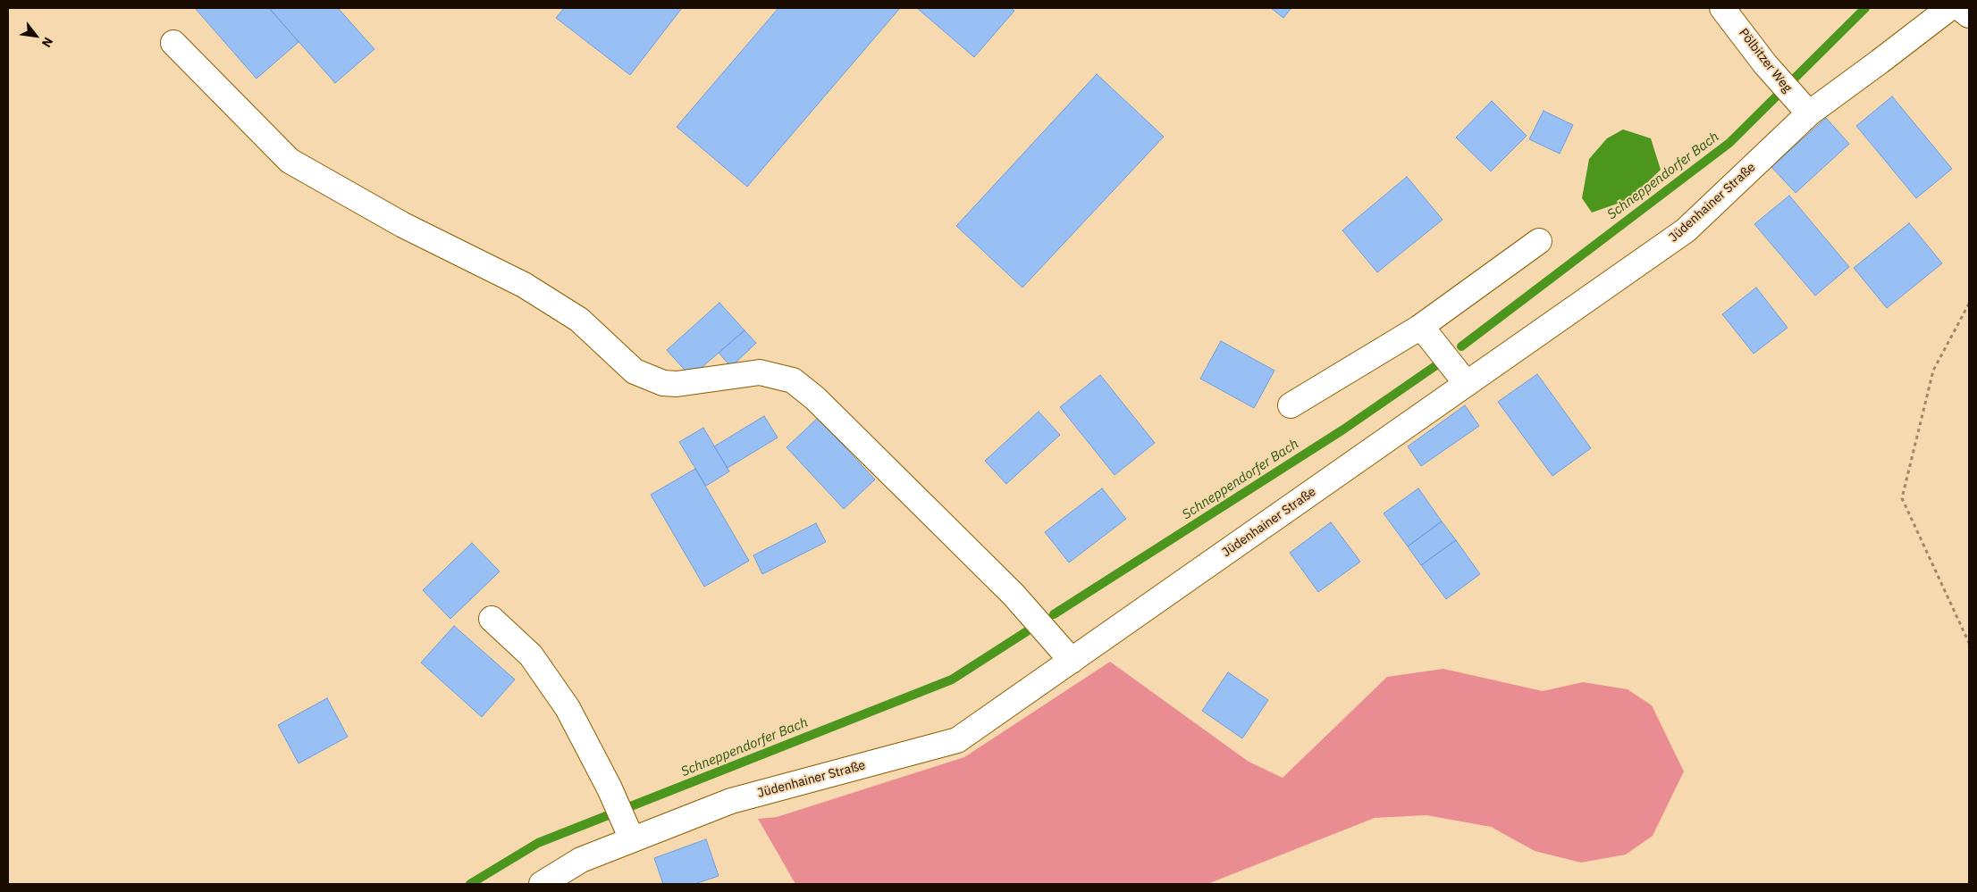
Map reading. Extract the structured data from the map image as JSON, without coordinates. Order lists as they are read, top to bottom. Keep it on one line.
{"streets":{"street":["Pölbitzer Weg","Jüdenhainer Straße"]},"crossings":[["Pölbitzer Weg","Jüdenhainer Straße"]],"water":["Schneppendorfer Bach"],"north":"bottom right"}
